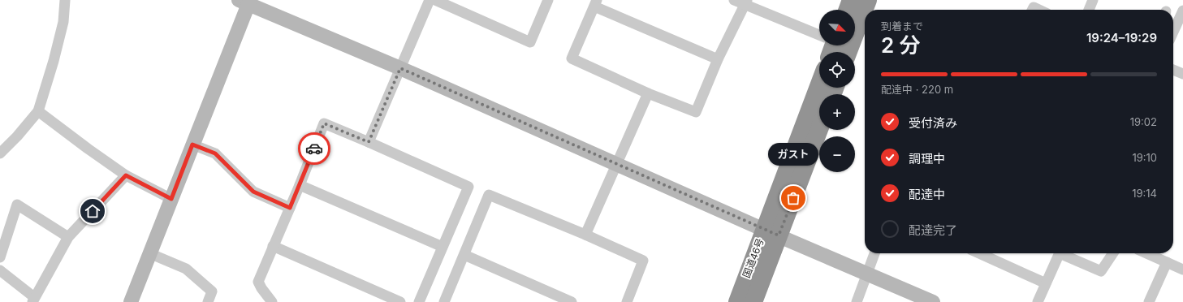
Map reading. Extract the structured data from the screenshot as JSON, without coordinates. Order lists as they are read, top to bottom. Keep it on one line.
{"streets":{"highway":["国道46号"]},"places":["ガスト"],"north":"bottom right","page":{"map_buttons":["+","−"],"heading":["2 分","到着まで","19:24–19:29"],"bar":"配達中 · 220 m","list":[["受付済み","19:02"],["調理中","19:10"],["配達中","19:14"],"配達完了"],"bubble":"ガスト"}}
